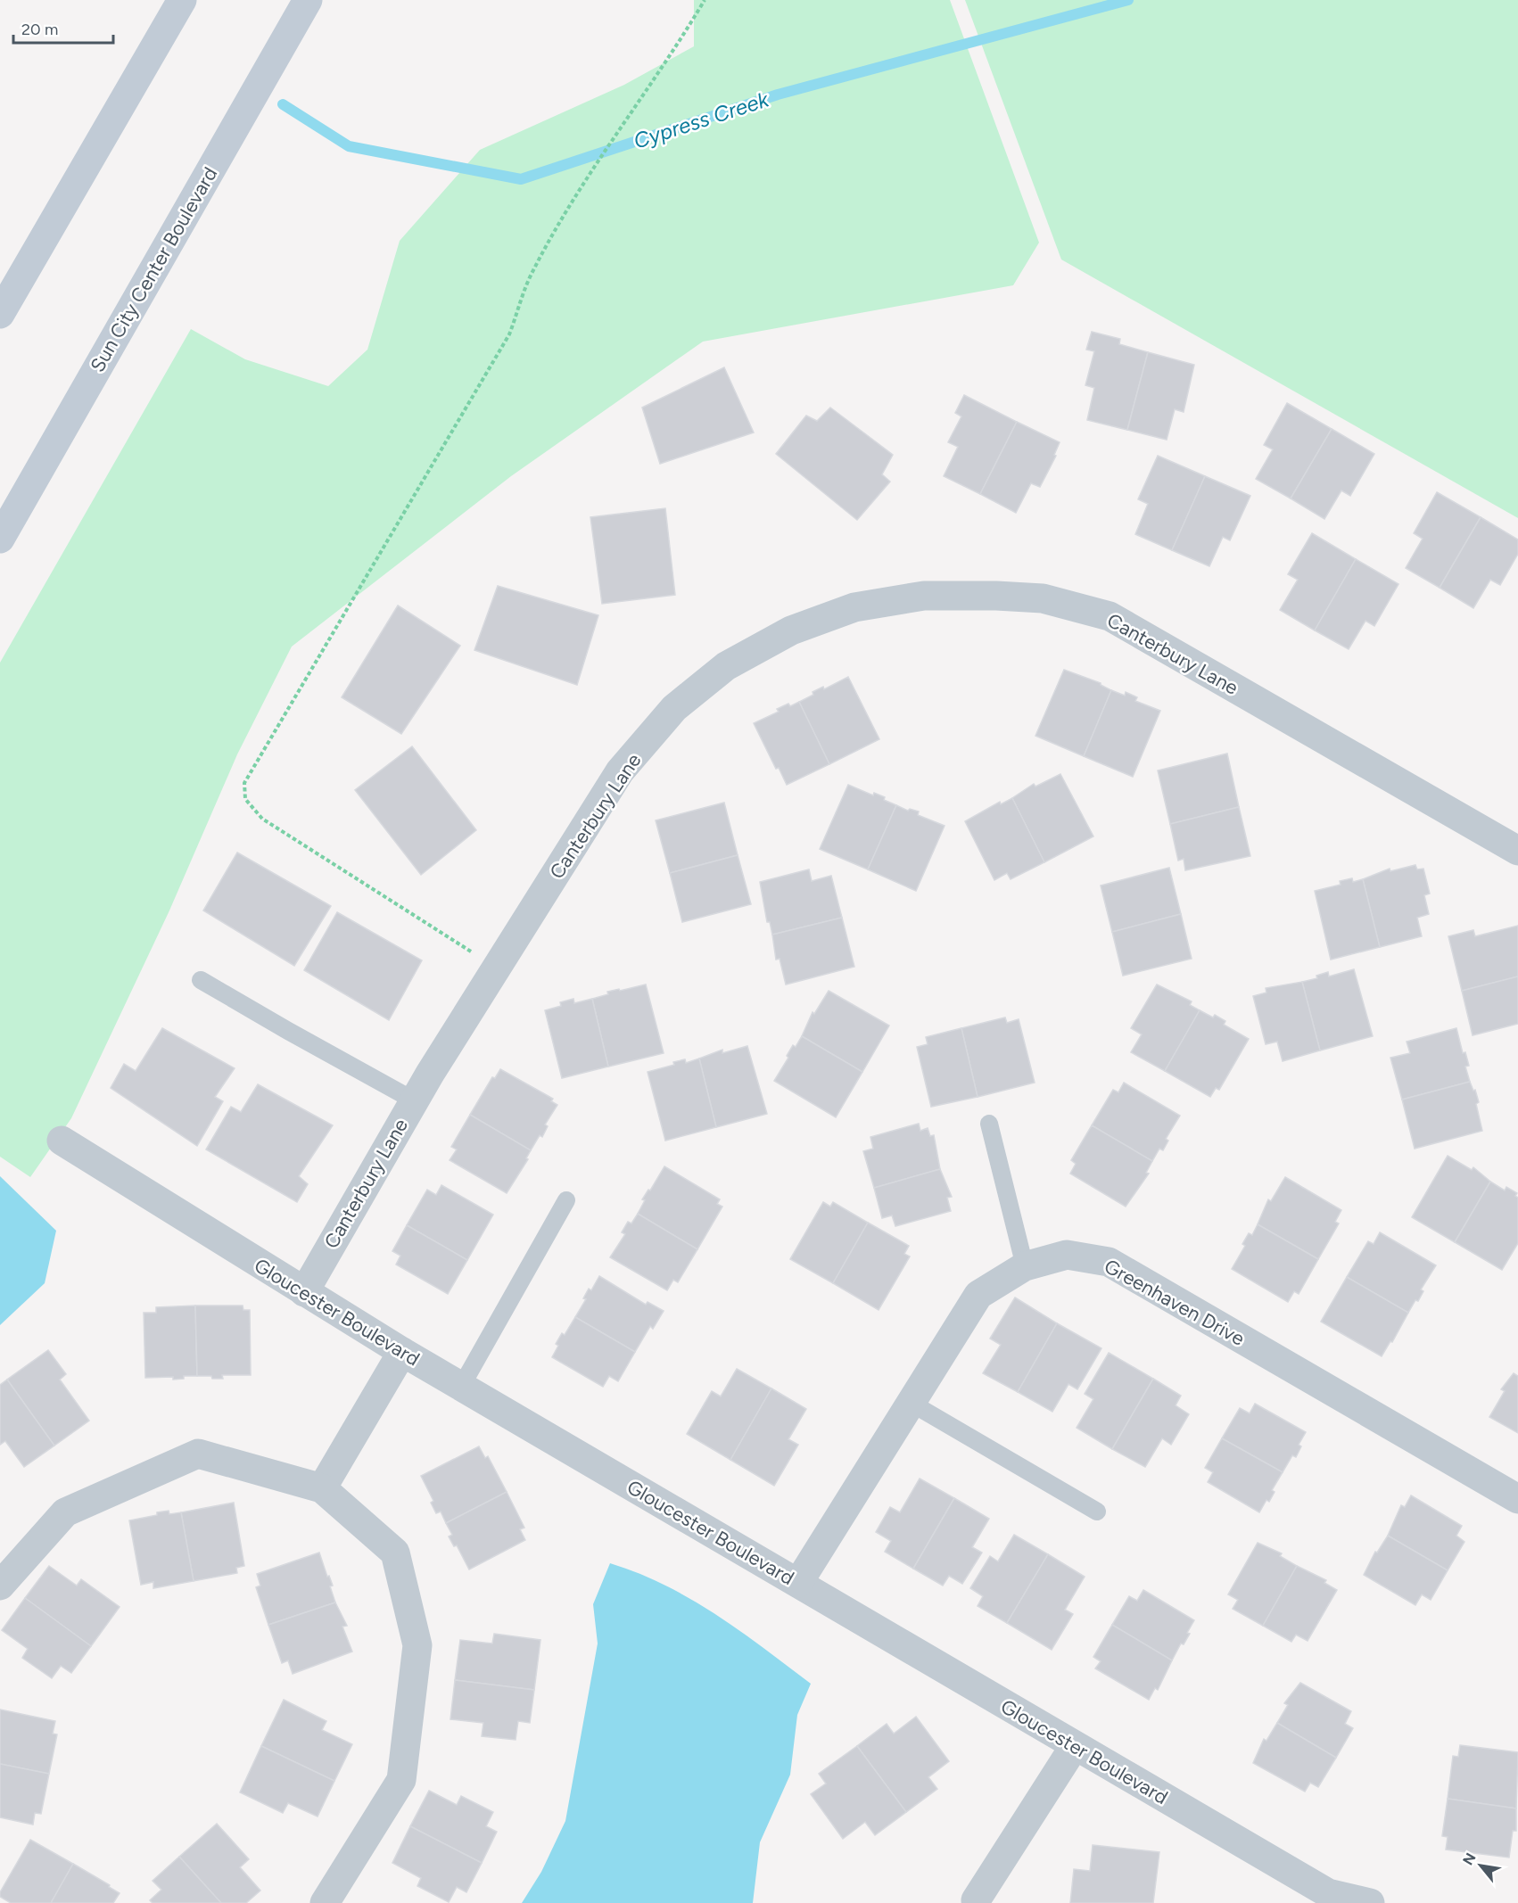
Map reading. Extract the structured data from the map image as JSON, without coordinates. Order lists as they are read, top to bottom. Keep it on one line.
{"streets":{"main road":["Sun City Center Boulevard"],"street":["Canterbury Lane","Greenhaven Drive","Gloucester Boulevard"]},"crossings":[["Canterbury Lane","Gloucester Boulevard"],["Greenhaven Drive","Gloucester Boulevard"]],"water":["Cypress Creek"],"scale_bar":"20 m","north":"top left"}
